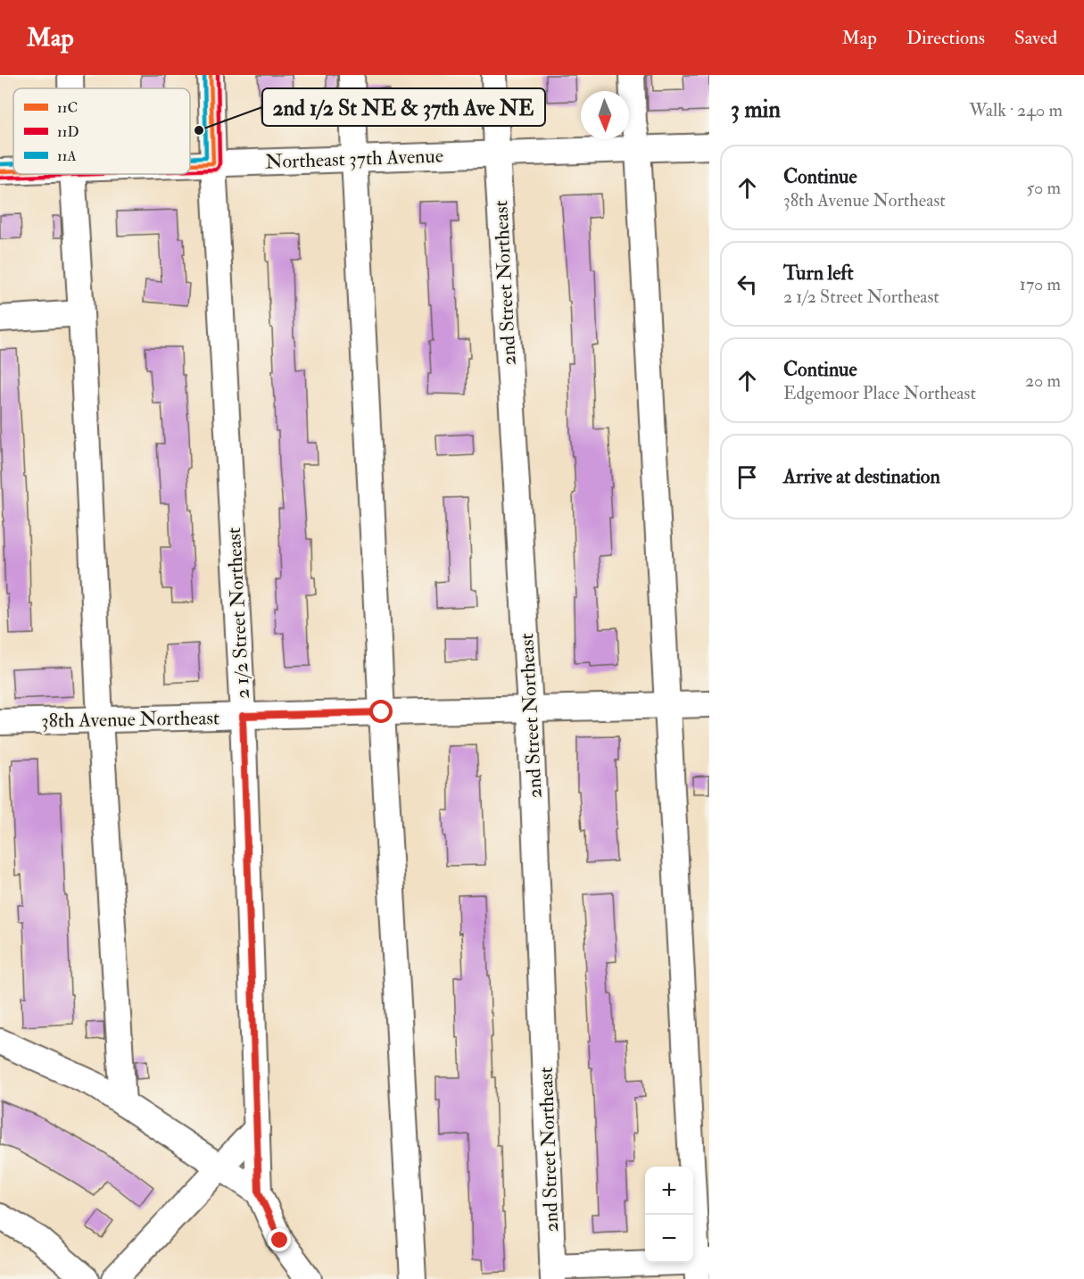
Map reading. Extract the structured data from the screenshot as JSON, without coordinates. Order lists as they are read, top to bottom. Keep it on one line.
{"streets":{"street":["Northeast 37th Avenue","2nd Street Northeast","2 1/2 Street Northeast","38th Avenue Northeast"]},"crossings":[["Northeast 37th Avenue","2nd Street Northeast"],["Northeast 37th Avenue","2 1/2 Street Northeast"],["2nd Street Northeast","38th Avenue Northeast"],["2 1/2 Street Northeast","38th Avenue Northeast"]],"places":["2nd 1/2 St NE & 37th Ave NE"],"lines":["transit line 11C","transit line 11D","transit line 11A"],"legend":["11C","11D","11A"],"north":"bottom","page":{"header":"Map","nav":["Map","Directions","Saved"],"heading":["3 min","Walk · 240 m"],"list":[["Continue","38th Avenue Northeast","50 m"],["Turn left","2 1/2 Street Northeast","170 m"],["Continue","Edgemoor Place Northeast","20 m"],"Arrive at destination"],"map_buttons":["+","−"]}}
